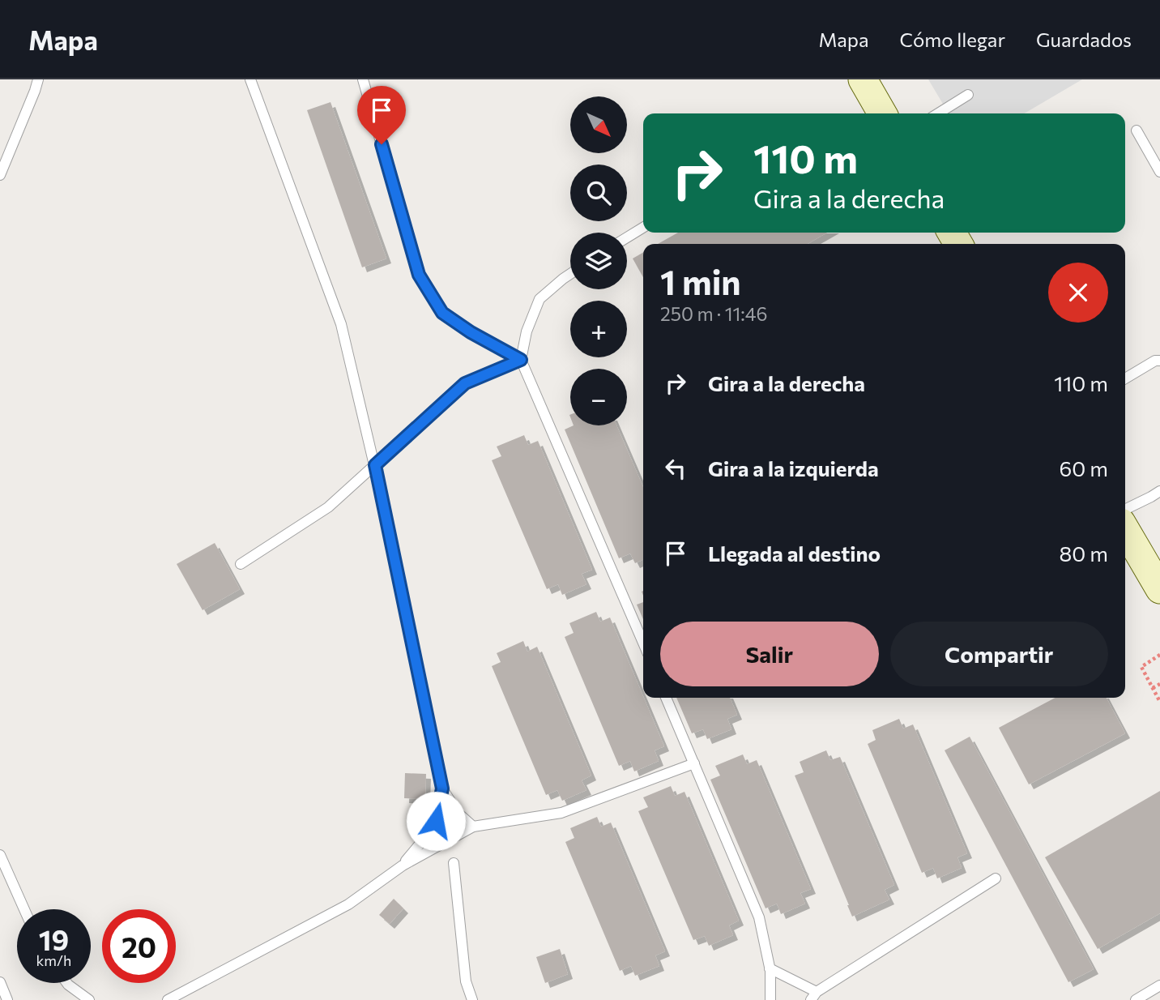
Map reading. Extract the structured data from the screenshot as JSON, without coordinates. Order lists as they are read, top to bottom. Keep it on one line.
{"north":"bottom right","page":{"header":"Mapa","nav":["Mapa","Cómo llegar","Guardados"],"map_buttons":["+","−"],"turn":["110 m","Gira a la derecha"],"heading":["1 min","250 m · 11:46"],"list":[{"name":"Gira a la derecha","value":"110 m"},{"name":"Gira a la izquierda","value":"60 m"},{"name":"Llegada al destino","value":"80 m"}],"buttons":["Salir","Compartir"],"speed":"19 km/h","limit":"20"}}
